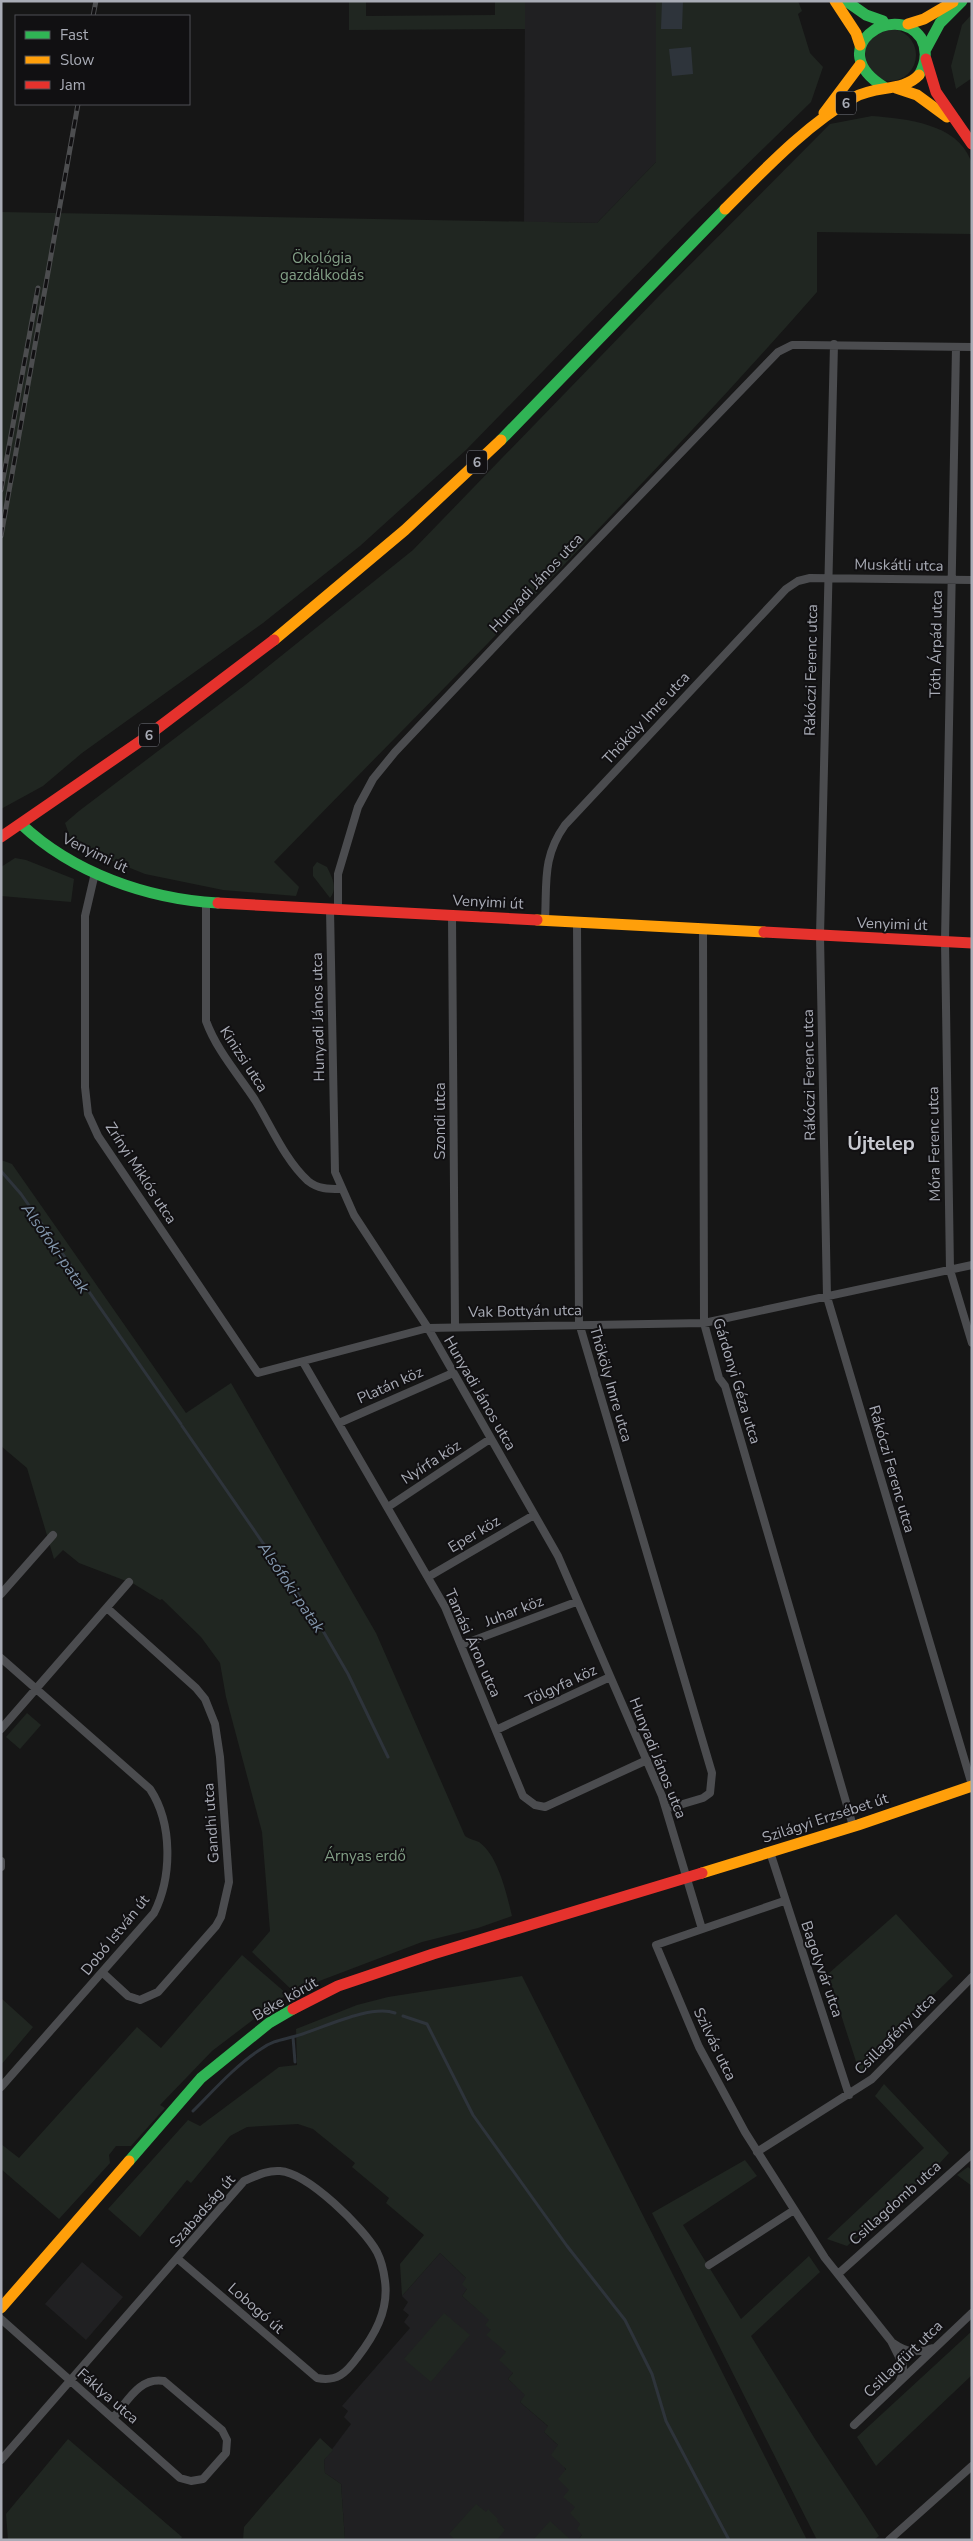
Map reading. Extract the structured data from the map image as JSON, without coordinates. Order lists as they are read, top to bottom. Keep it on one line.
{"streets":{"street":["6","Muskátli utca","Hunyadi János utca","Tóth Árpád utca","Rákóczi Ferenc utca","Thököly Imre utca","Venyimi út","Kinizsi utca","Szondi utca","Móra Ferenc utca","Zrínyi Miklós utca","Vak Bottyán utca","Gárdonyi Géza utca","Platán köz","Nyírfa köz","Eper köz","Juhar köz","Tamási Áron utca","Tölgyfa köz","Szilágyi Erzsébet út","Gandhi utca","Dobó István út","Bagolyvár utca","Béke körút","Csillagfény utca","Szilvás utca","Csillagdomb utca","Szabadság út","Lobogó út","Csillagfürt utca","Fáklya utca"]},"crossings":[["6","Venyimi út"],["Muskátli utca","Tóth Árpád utca"],["Muskátli utca","Rákóczi Ferenc utca"],["Muskátli utca","Thököly Imre utca"],["Hunyadi János utca","Tóth Árpád utca"],["Hunyadi János utca","Rákóczi Ferenc utca"],["Hunyadi János utca","Thököly Imre utca"],["Hunyadi János utca","Venyimi út"],["Hunyadi János utca","Kinizsi utca"],["Hunyadi János utca","Vak Bottyán utca"],["Hunyadi János utca","Platán köz"],["Hunyadi János utca","Nyírfa köz"],["Hunyadi János utca","Eper köz"],["Hunyadi János utca","Juhar köz"],["Hunyadi János utca","Tamási Áron utca"],["Hunyadi János utca","Tölgyfa köz"],["Hunyadi János utca","Szilágyi Erzsébet út"],["Hunyadi János utca","Béke körút"],["Hunyadi János utca","Szilvás utca"],["Tóth Árpád utca","Venyimi út"],["Tóth Árpád utca","Móra Ferenc utca"],["Rákóczi Ferenc utca","Thököly Imre utca"],["Rákóczi Ferenc utca","Venyimi út"],["Rákóczi Ferenc utca","Vak Bottyán utca"],["Rákóczi Ferenc utca","Szilágyi Erzsébet út"],["Thököly Imre utca","Venyimi út"],["Thököly Imre utca","Vak Bottyán utca"],["Venyimi út","Kinizsi utca"],["Venyimi út","Szondi utca"],["Venyimi út","Móra Ferenc utca"],["Venyimi út","Zrínyi Miklós utca"],["Venyimi út","Gárdonyi Géza utca"],["Szondi utca","Vak Bottyán utca"],["Móra Ferenc utca","Vak Bottyán utca"],["Zrínyi Miklós utca","Vak Bottyán utca"],["Vak Bottyán utca","Gárdonyi Géza utca"],["Vak Bottyán utca","Tamási Áron utca"],["Gárdonyi Géza utca","Szilágyi Erzsébet út"],["Platán köz","Tamási Áron utca"],["Nyírfa köz","Tamási Áron utca"],["Eper köz","Tamási Áron utca"],["Juhar köz","Tamási Áron utca"],["Tamási Áron utca","Tölgyfa köz"],["Szilágyi Erzsébet út","Bagolyvár utca"],["Szilágyi Erzsébet út","Béke körút"],["Gandhi utca","Dobó István út"],["Bagolyvár utca","Csillagfény utca"],["Csillagfény utca","Szilvás utca"],["Szilvás utca","Csillagdomb utca"],["Szabadság út","Lobogó út"],["Szabadság út","Fáklya utca"]],"districts":["Újtelep"],"water":["Alsófoki-patak"],"parks":["Ökológia gazdálkodás","Árnyas erdő"],"legend":["Fast","Slow","Jam"]}
